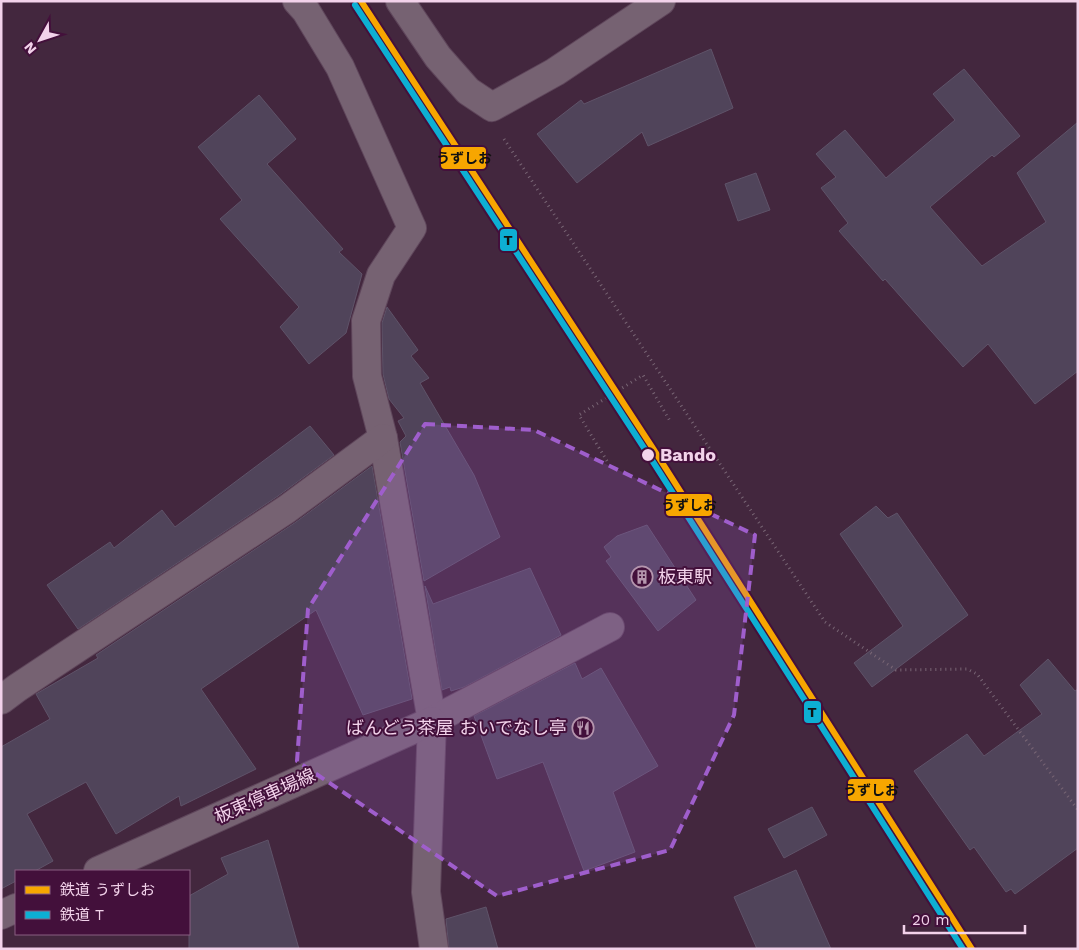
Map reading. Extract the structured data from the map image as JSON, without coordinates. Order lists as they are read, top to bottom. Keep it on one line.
{"streets":{"street":["板東停車場線"]},"places":{"other":["Bando"],"building":["板東駅"],"restaurant":["ばんどう茶屋 おいでなし亭"]},"lines":["rail line うずしお","rail line T"],"legend":["鉄道 うずしお","鉄道 T"],"scale_bar":"20 m","north":"bottom left"}
